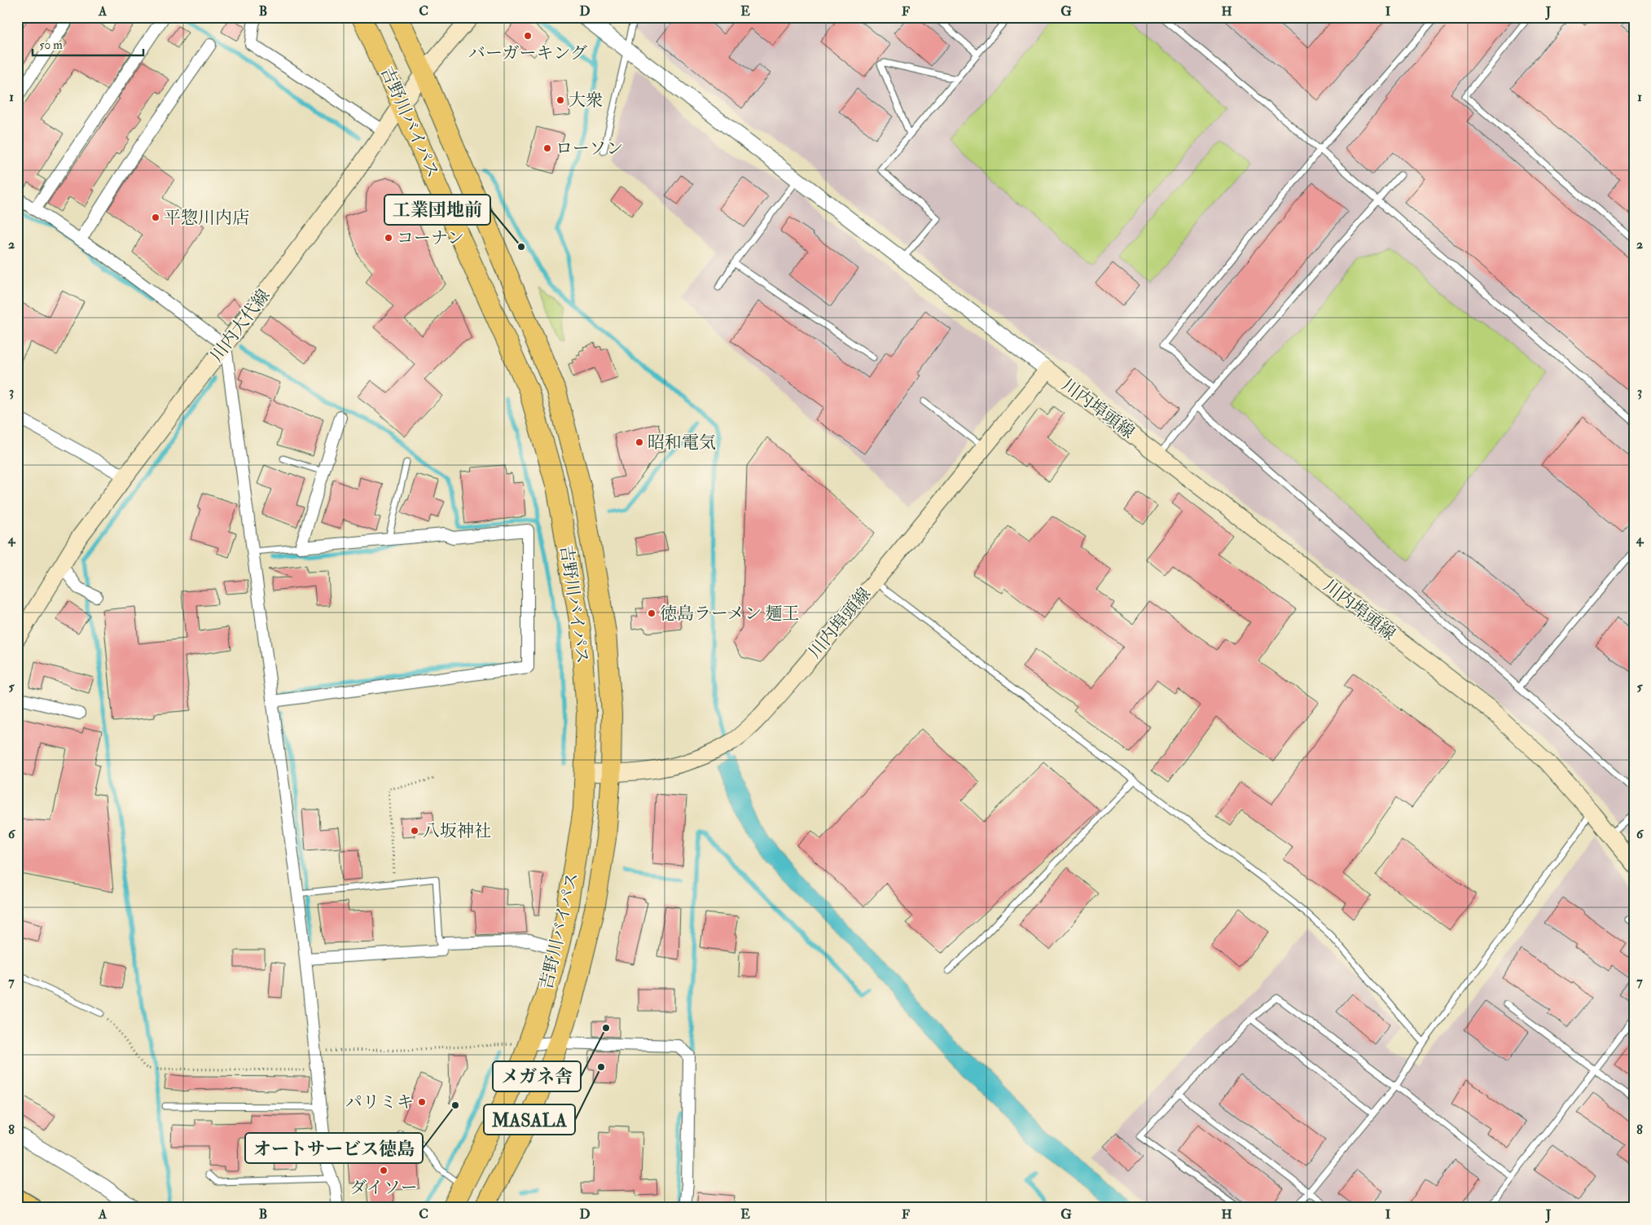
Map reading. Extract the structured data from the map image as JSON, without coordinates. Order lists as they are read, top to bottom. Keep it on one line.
{"streets":{"highway":["吉野川バイパス"],"main road":["川内大代線","川内埠頭線"]},"crossings":[["吉野川バイパス","川内大代線"],["吉野川バイパス","川内埠頭線"]],"places":["バーガーキング","大衆","ローソン","平惣川内店","コーナン","工業団地前","昭和電気","徳島ラーメン 麺王","八坂神社","メガネ舎","MASALA","パリミキ","オートサービス徳島","ダイソー"],"scale_bar":"50 m","grid":{"columns":["A","B","C","D","E","F","G","H","I","J"],"rows":["1","2","3","4","5","6","7","8"]}}
